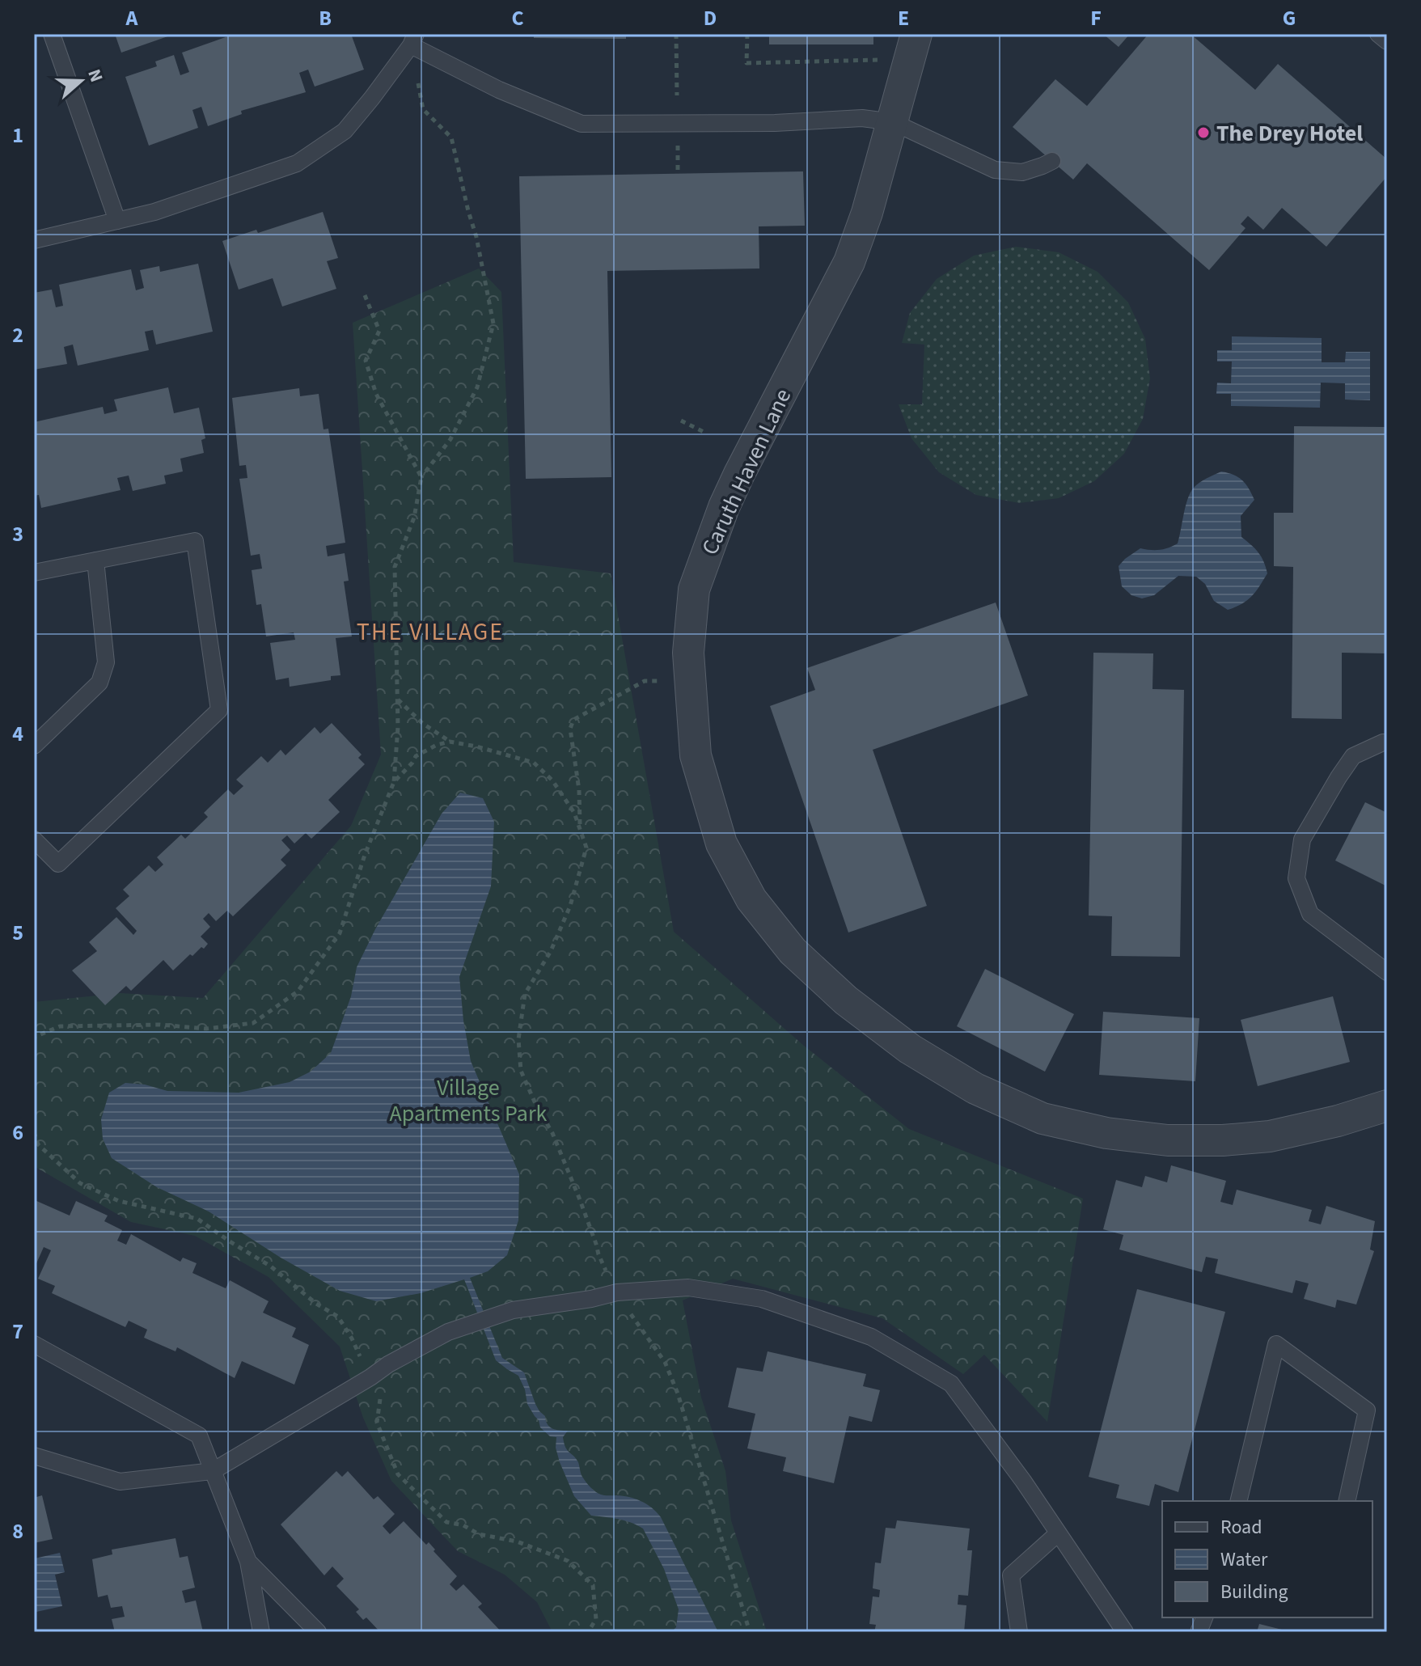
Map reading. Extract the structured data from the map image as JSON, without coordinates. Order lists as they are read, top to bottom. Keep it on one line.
{"streets":{"street":["Caruth Haven Lane"]},"districts":["THE VILLAGE"],"parks":["Village Apartments Park"],"places":["The Drey Hotel"],"legend":["Road","Water","Building"],"north":"right","grid":{"columns":["A","B","C","D","E","F","G"],"rows":["1","2","3","4","5","6","7","8"]}}
